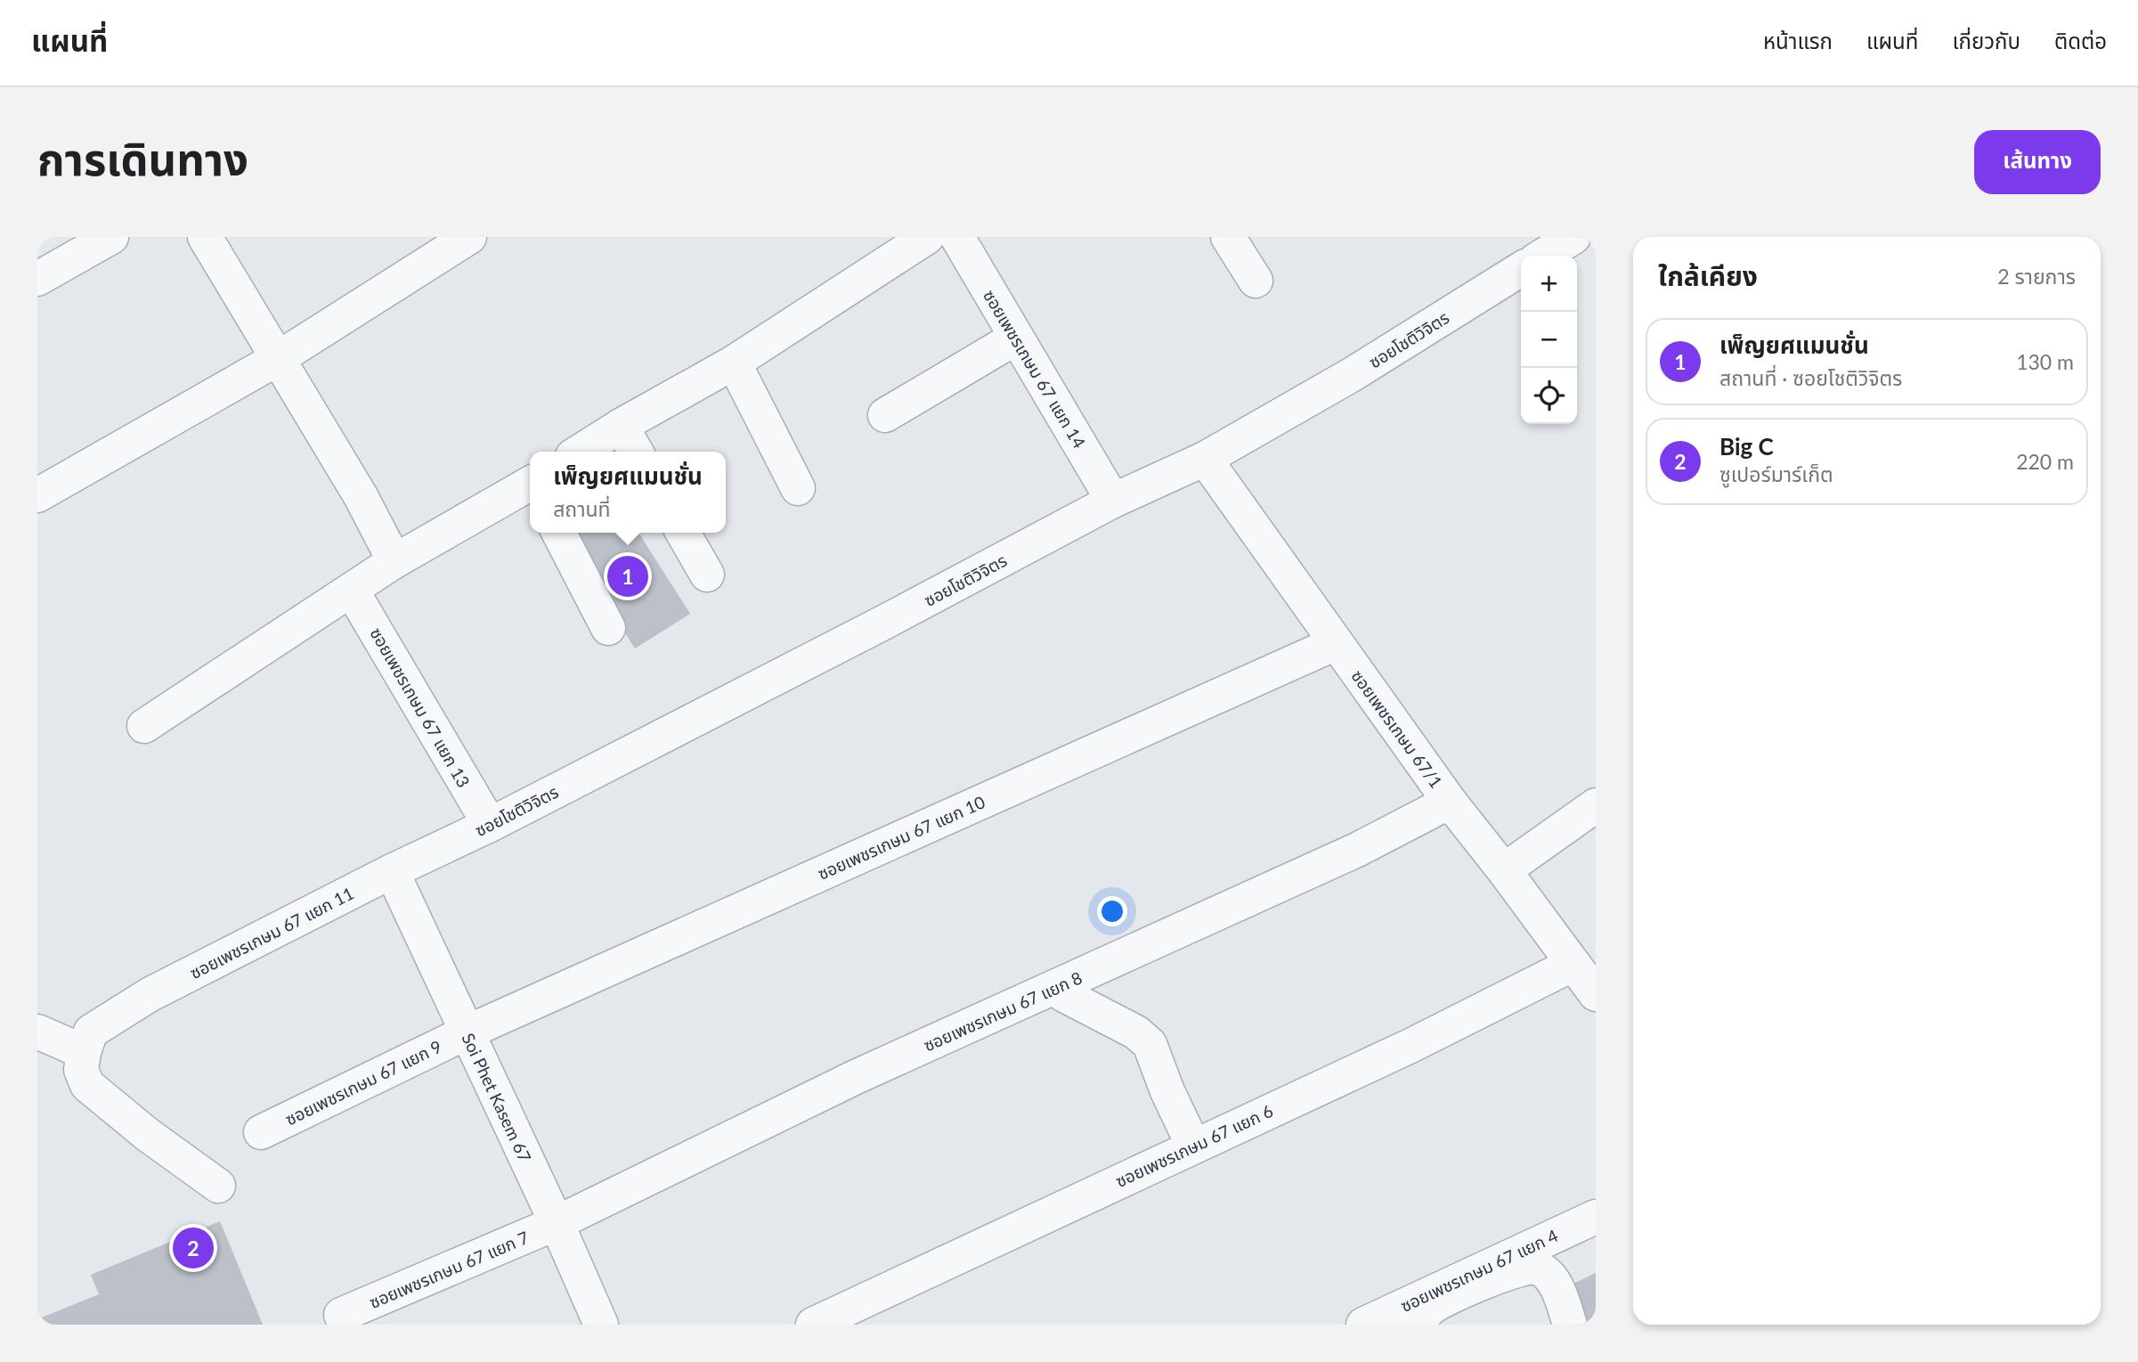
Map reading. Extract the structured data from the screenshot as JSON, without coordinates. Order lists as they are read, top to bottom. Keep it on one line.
{"streets":{"street":["ซอยโชติวิจิตร","ซอยเพชรเกษม 67 แยก 14","ซอยเพชรเกษม 67 แยก 13","ซอยเพชรเกษม 67/1","ซอยเพชรเกษม 67 แยก 10","ซอยเพชรเกษม 67 แยก 11","ซอยเพชรเกษม 67 แยก 8","ซอยเพชรเกษม 67 แยก 9","Soi Phet Kasem 67","ซอยเพชรเกษม 67 แยก 6","ซอยเพชรเกษม 67 แยก 7","ซอยเพชรเกษม 67 แยก 4"]},"crossings":[["ซอยโชติวิจิตร","ซอยเพชรเกษม 67 แยก 14"],["ซอยโชติวิจิตร","ซอยเพชรเกษม 67 แยก 13"],["ซอยโชติวิจิตร","ซอยเพชรเกษม 67/1"],["ซอยโชติวิจิตร","ซอยเพชรเกษม 67 แยก 11"],["ซอยโชติวิจิตร","Soi Phet Kasem 67"],["ซอยเพชรเกษม 67/1","ซอยเพชรเกษม 67 แยก 10"],["ซอยเพชรเกษม 67/1","ซอยเพชรเกษม 67 แยก 8"],["ซอยเพชรเกษม 67/1","ซอยเพชรเกษม 67 แยก 6"],["ซอยเพชรเกษม 67 แยก 10","ซอยเพชรเกษม 67 แยก 9"],["ซอยเพชรเกษม 67 แยก 10","Soi Phet Kasem 67"],["ซอยเพชรเกษม 67 แยก 11","Soi Phet Kasem 67"],["ซอยเพชรเกษม 67 แยก 8","Soi Phet Kasem 67"],["ซอยเพชรเกษม 67 แยก 8","ซอยเพชรเกษม 67 แยก 7"],["ซอยเพชรเกษม 67 แยก 9","Soi Phet Kasem 67"],["Soi Phet Kasem 67","ซอยเพชรเกษม 67 แยก 7"]],"page":{"header":"แผนที่","nav":["หน้าแรก","แผนที่","เกี่ยวกับ","ติดต่อ"],"title":"การเดินทาง","buttons":"เส้นทาง","heading":["ใกล้เคียง","2 รายการ"],"map_buttons":["+","−"],"list":[{"mark":"1","name":"เพ็ญยศแมนชั่น","note":"สถานที่ · ซอยโชติวิจิตร","value":"130 m"},{"mark":"2","name":"Big C","note":"ซูเปอร์มาร์เก็ต","value":"220 m"}],"popup":["เพ็ญยศแมนชั่น","สถานที่"],"pins":["1","2"]}}
